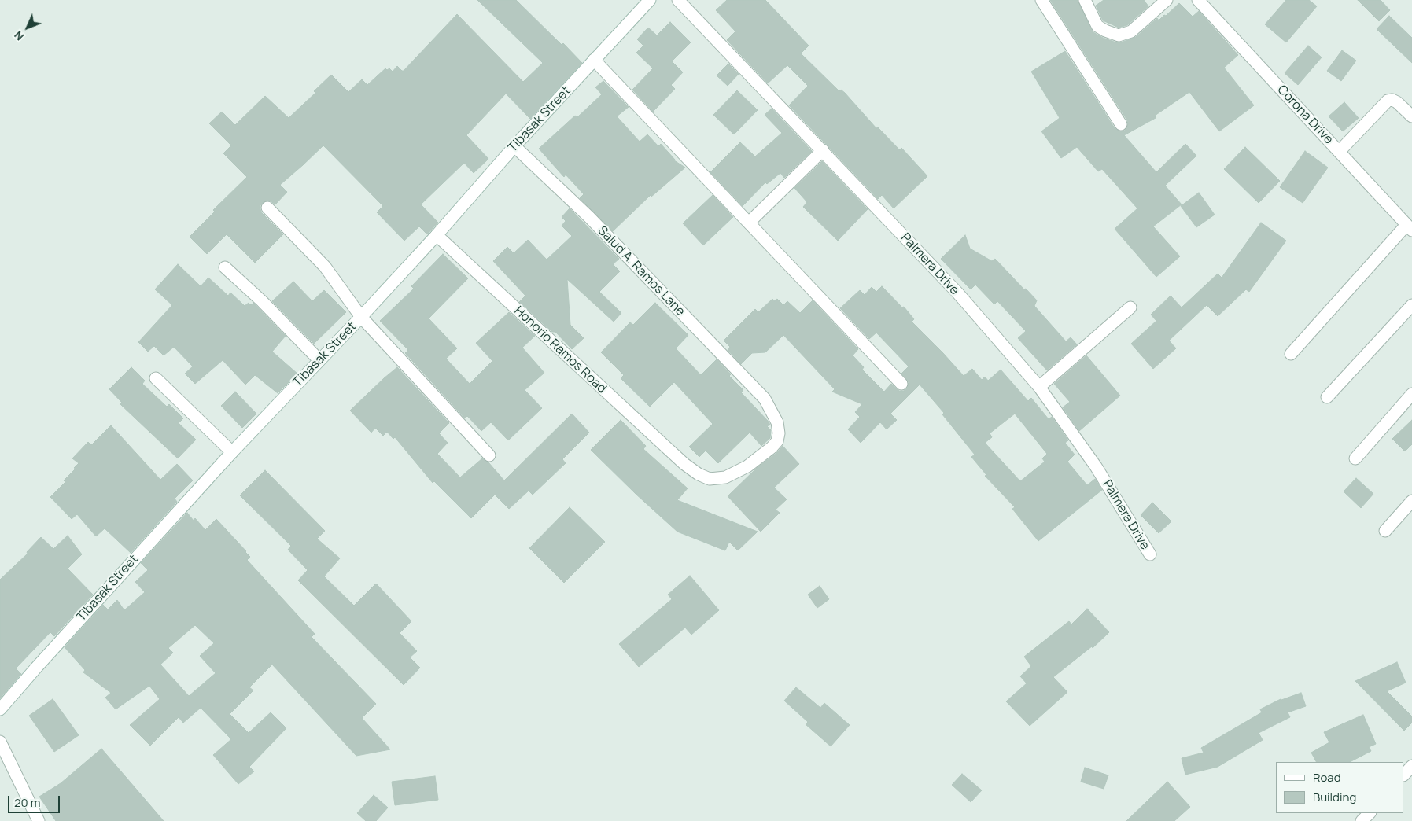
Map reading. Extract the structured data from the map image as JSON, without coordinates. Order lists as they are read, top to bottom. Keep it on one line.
{"streets":{"street":["Corona Drive","Tibasak Street","Palmera Drive","Salud A. Ramos Lane","Honorio Ramos Road"]},"crossings":[["Tibasak Street","Salud A. Ramos Lane"],["Tibasak Street","Honorio Ramos Road"],["Salud A. Ramos Lane","Honorio Ramos Road"]],"legend":["Road","Building"],"scale_bar":"20 m","north":"bottom left"}
